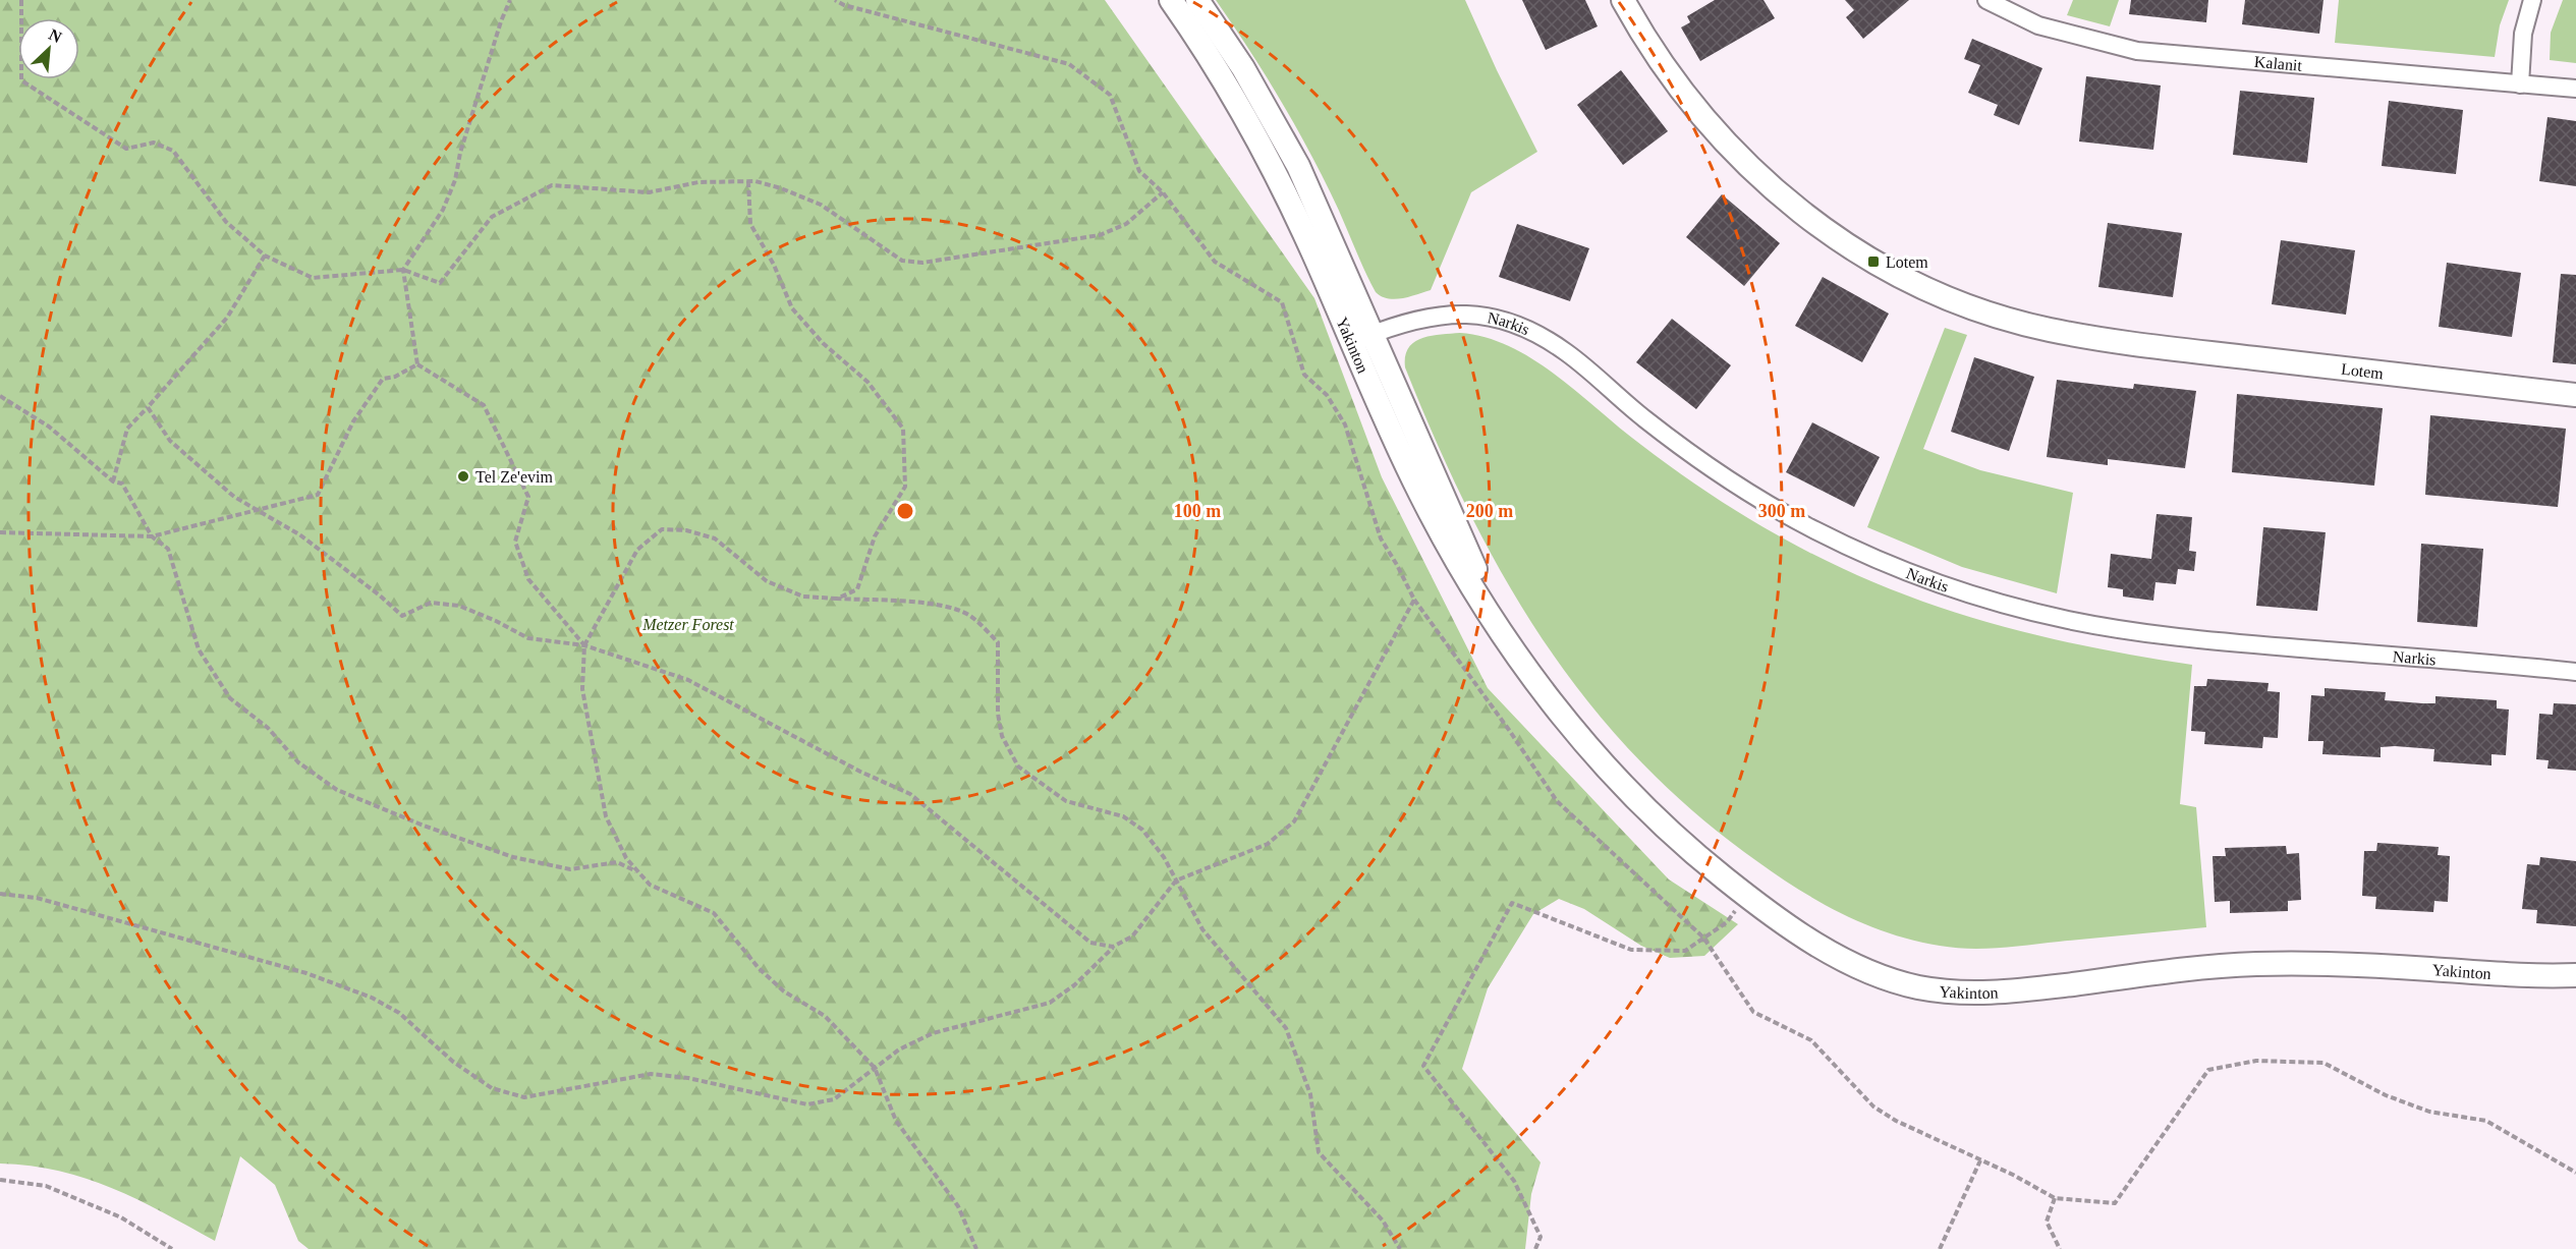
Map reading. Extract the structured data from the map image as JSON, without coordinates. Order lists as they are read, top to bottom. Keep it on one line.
{"streets":{"street":["Kalanit","Narkis","Yakinton","Lotem"]},"crossings":[["Narkis","Yakinton"]],"parks":["Metzer Forest"],"places":{"transit":["Lotem"],"other":["Tel Ze'evim"]},"north":"top right","rings":["100 m","200 m","300 m"]}
